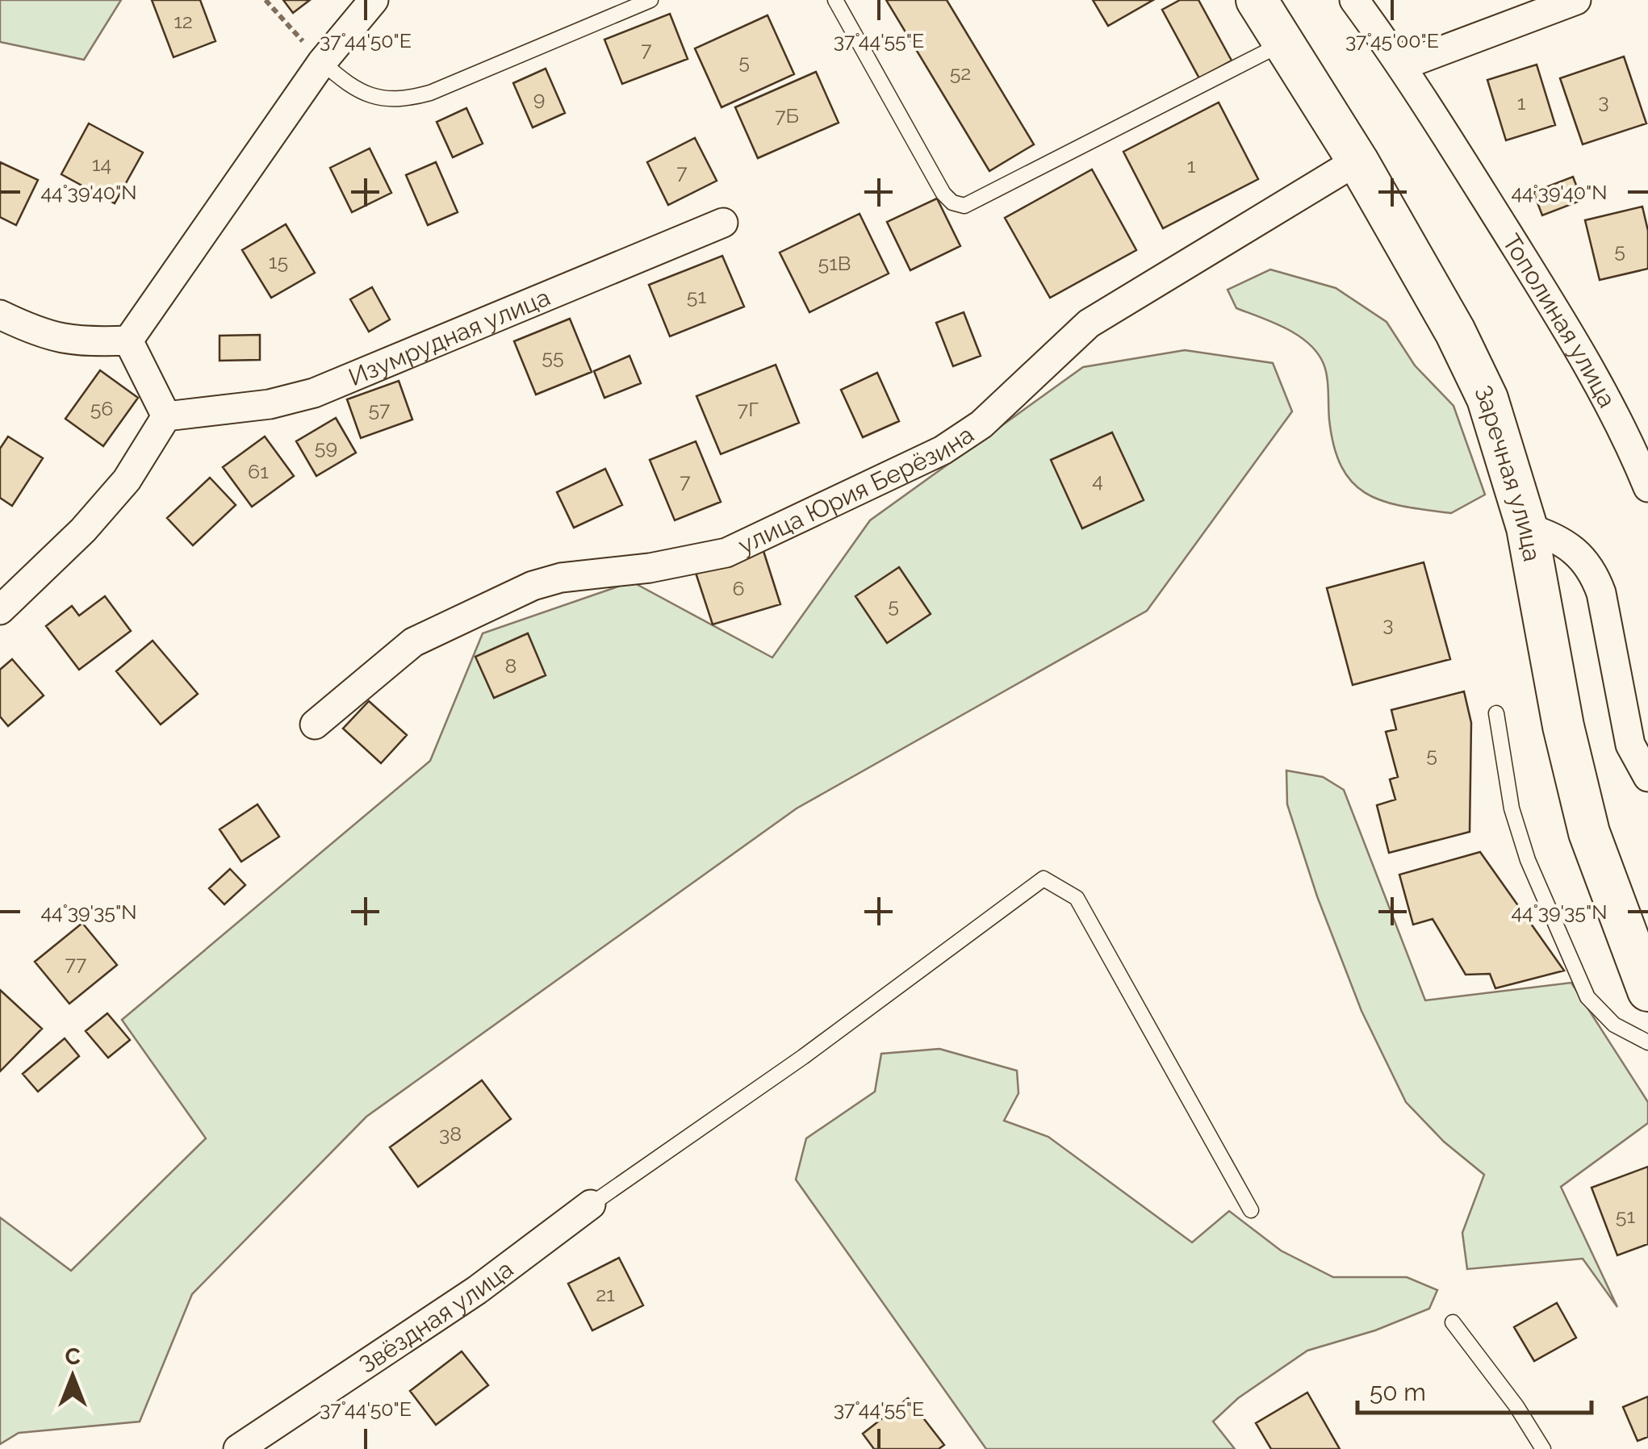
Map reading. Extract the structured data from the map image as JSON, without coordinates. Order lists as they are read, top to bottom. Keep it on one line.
{"streets":{"street":["Тополиная улица","Изумрудная улица","Заречная улица","улица Юрия Берёзина","Звёздная улица"]},"crossings":[["Заречная улица","улица Юрия Берёзина"]],"house_numbers":["12","7","5","52","9","3","1","7Б","14","1","7","5","15","51В","51","55","56","57","7Г","59","61","4","7","6","5","3","8","5","77","38","51","21"],"scale_bar":"50 m","north":"top","coordinates":["37°44'50\"E","37°44'55\"E","37°45'00\"E","44°39'40\"N","44°39'35\"N"]}
